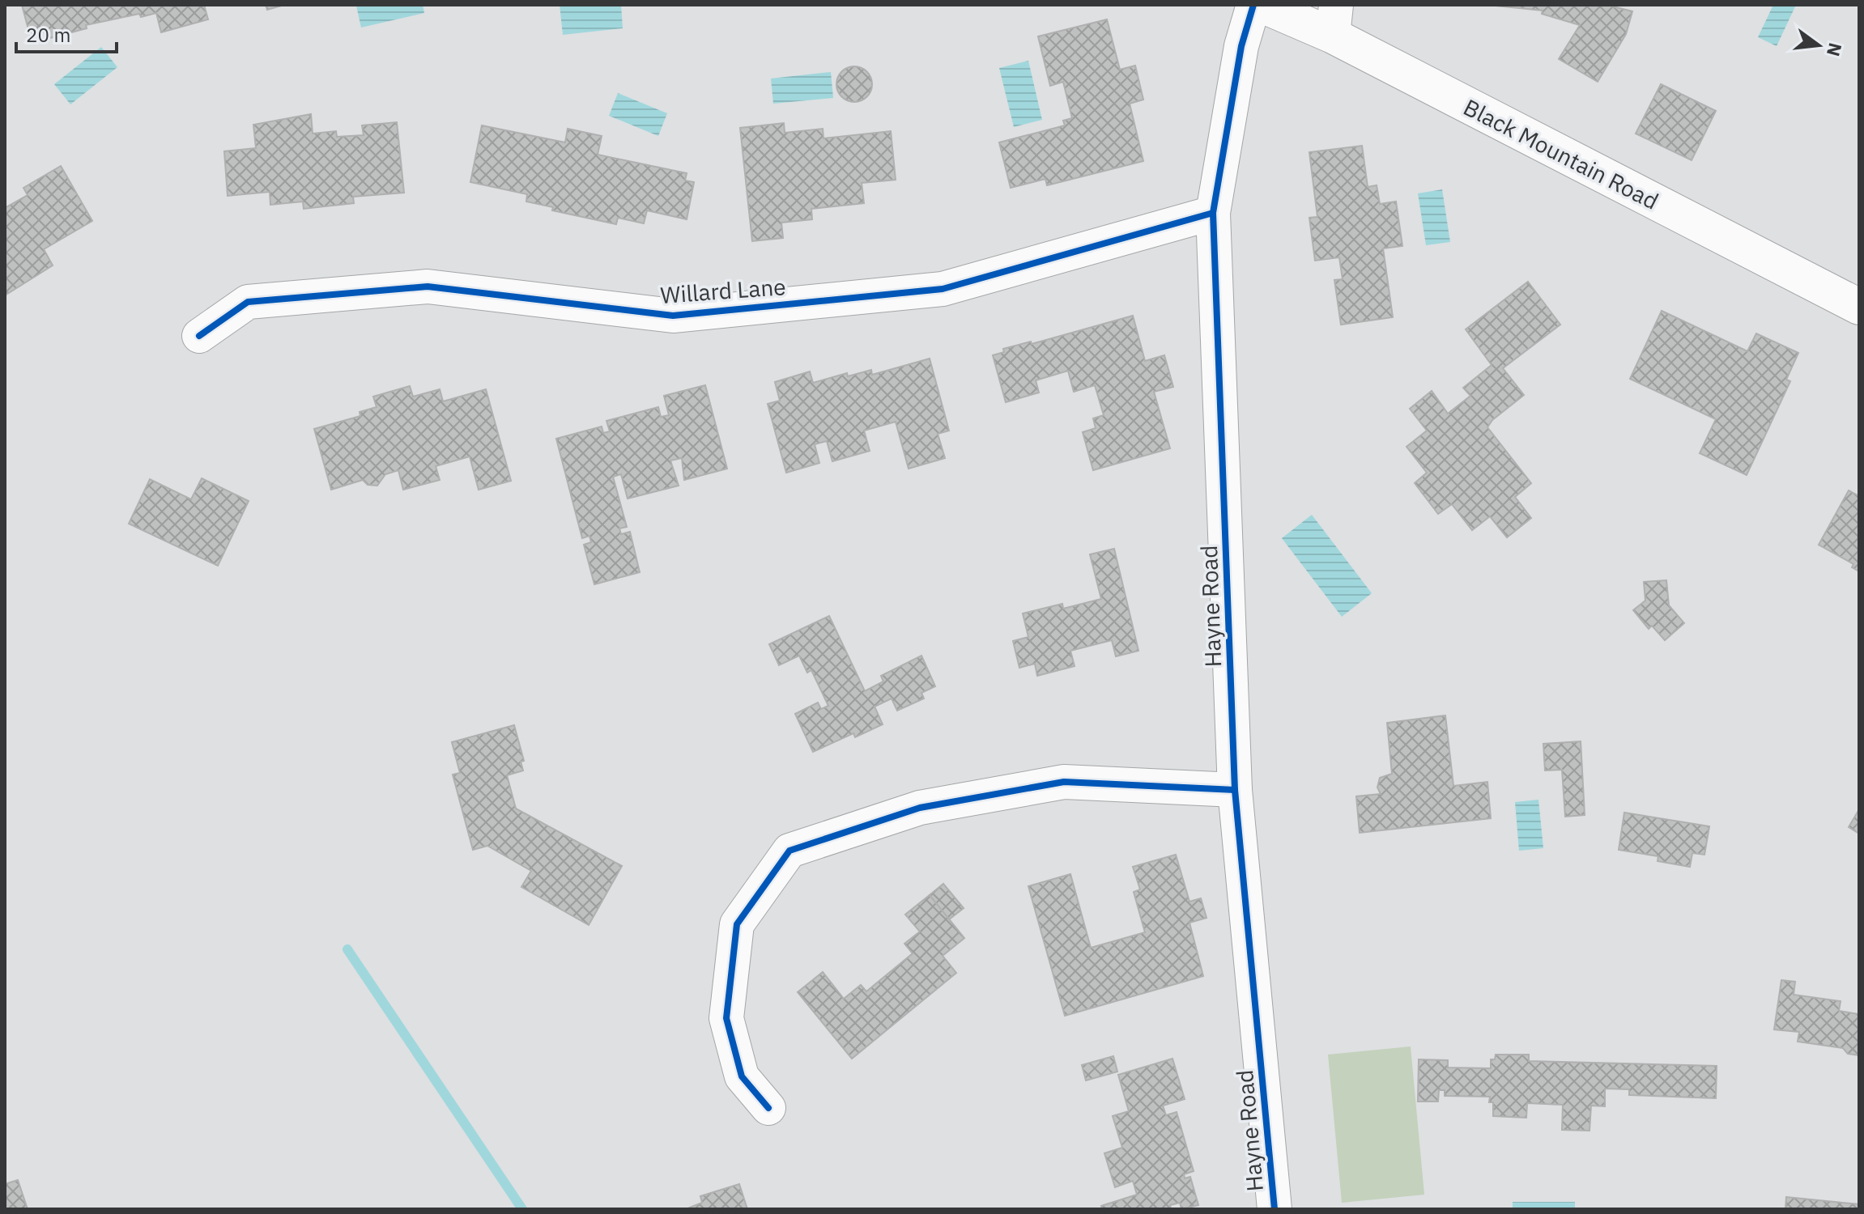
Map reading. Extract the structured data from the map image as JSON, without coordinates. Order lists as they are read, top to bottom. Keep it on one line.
{"streets":{"street":["Black Mountain Road","Willard Lane","Hayne Road"]},"crossings":[["Willard Lane","Hayne Road"]],"scale_bar":"20 m","north":"right"}
